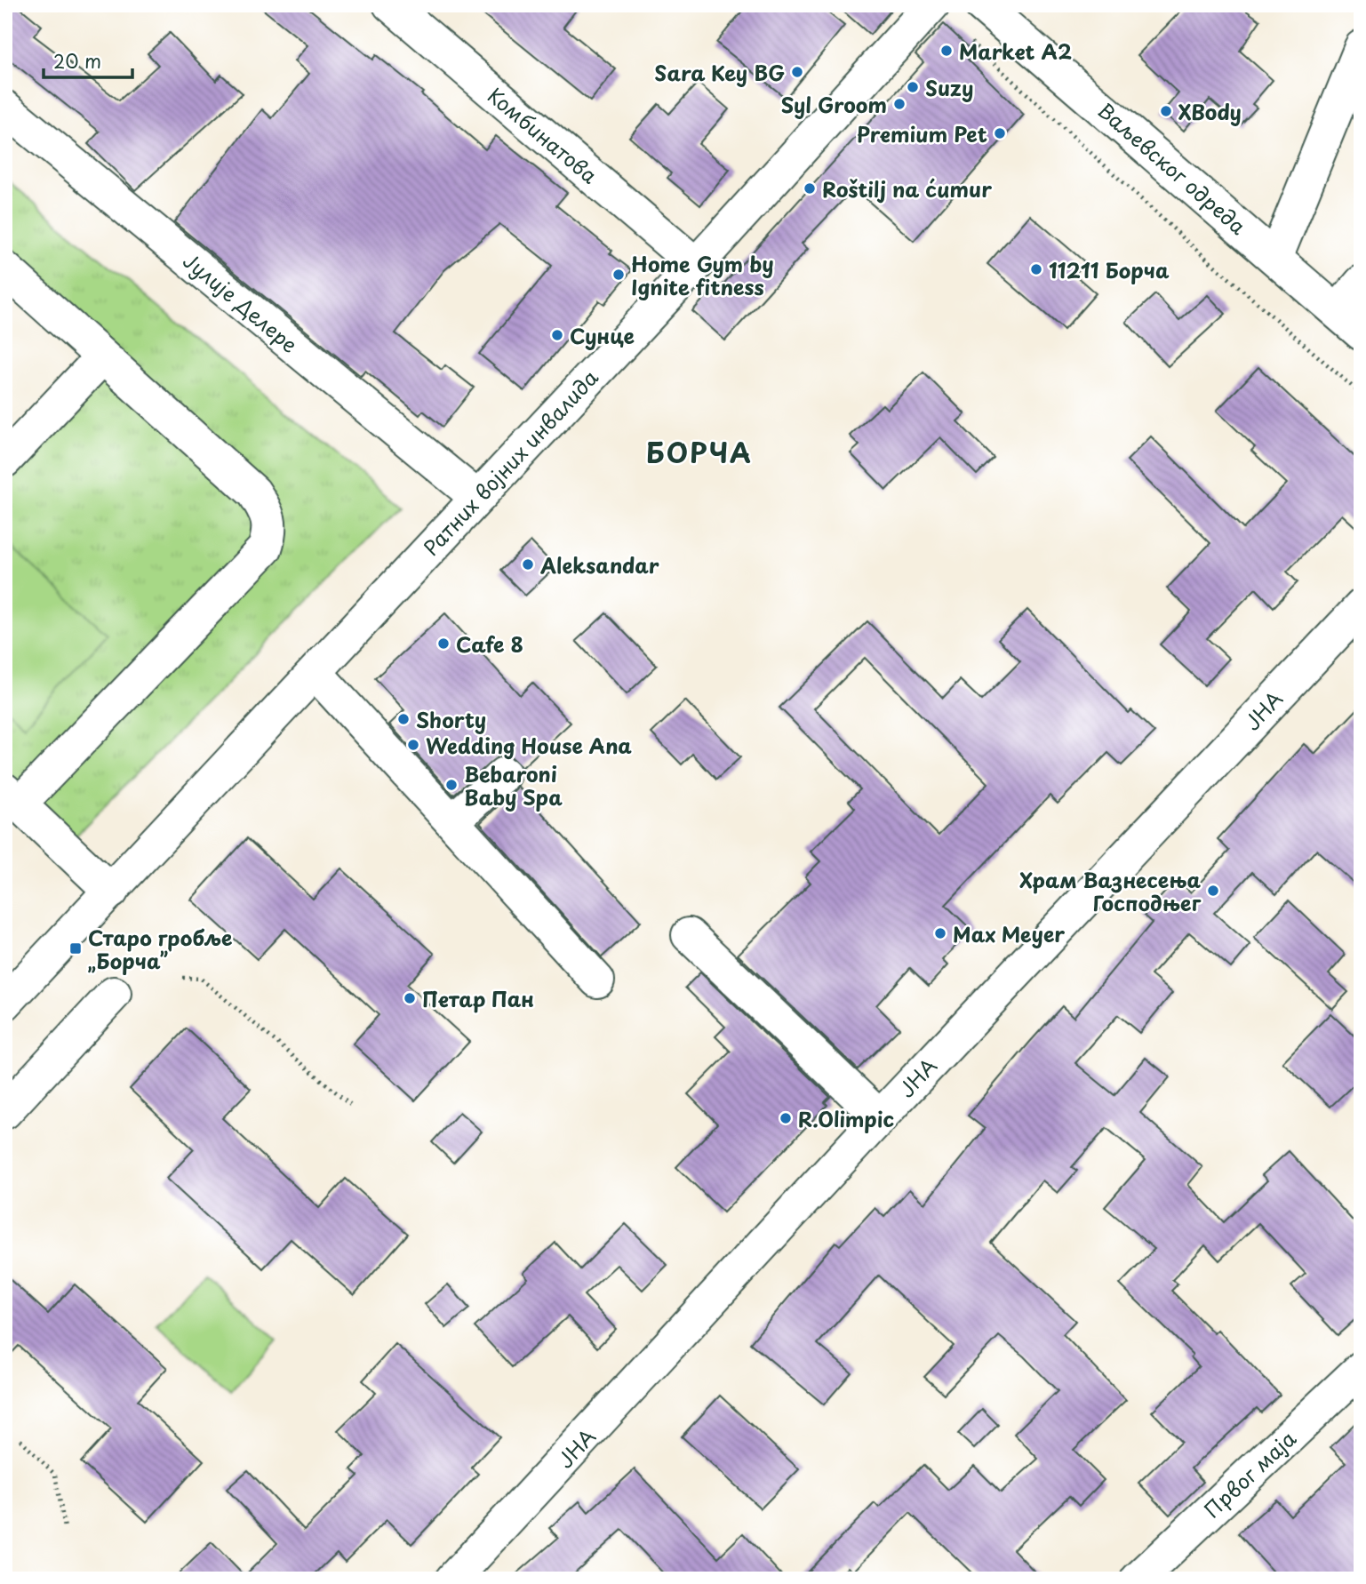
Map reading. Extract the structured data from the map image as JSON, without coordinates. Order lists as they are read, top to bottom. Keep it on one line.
{"streets":{"street":["Комбинатова","Ваљевског одреда","Јулије Делере","Ратних војних инвалида","ЈНА","Првог маја"]},"crossings":[["Комбинатова","Ратних војних инвалида"],["Јулије Делере","Ратних војних инвалида"]],"districts":["БОРЧА"],"places":{"other":["Market A2","Sara Key BG","Suzy","Syl Groom","XBody","Premium Pet","Roštilj na ćumur","11211 Борча","Home Gym by Ignite fitness","Сунце","Aleksandar","Cafe 8","Shorty","Wedding House Ana","Bebaroni Baby Spa","Храм Вазнесења Господњег","Max Meyer","Петар Пан","R.Olimpic"],"transit":["Старо гробље „Борча”"]},"scale_bar":"20 m"}
